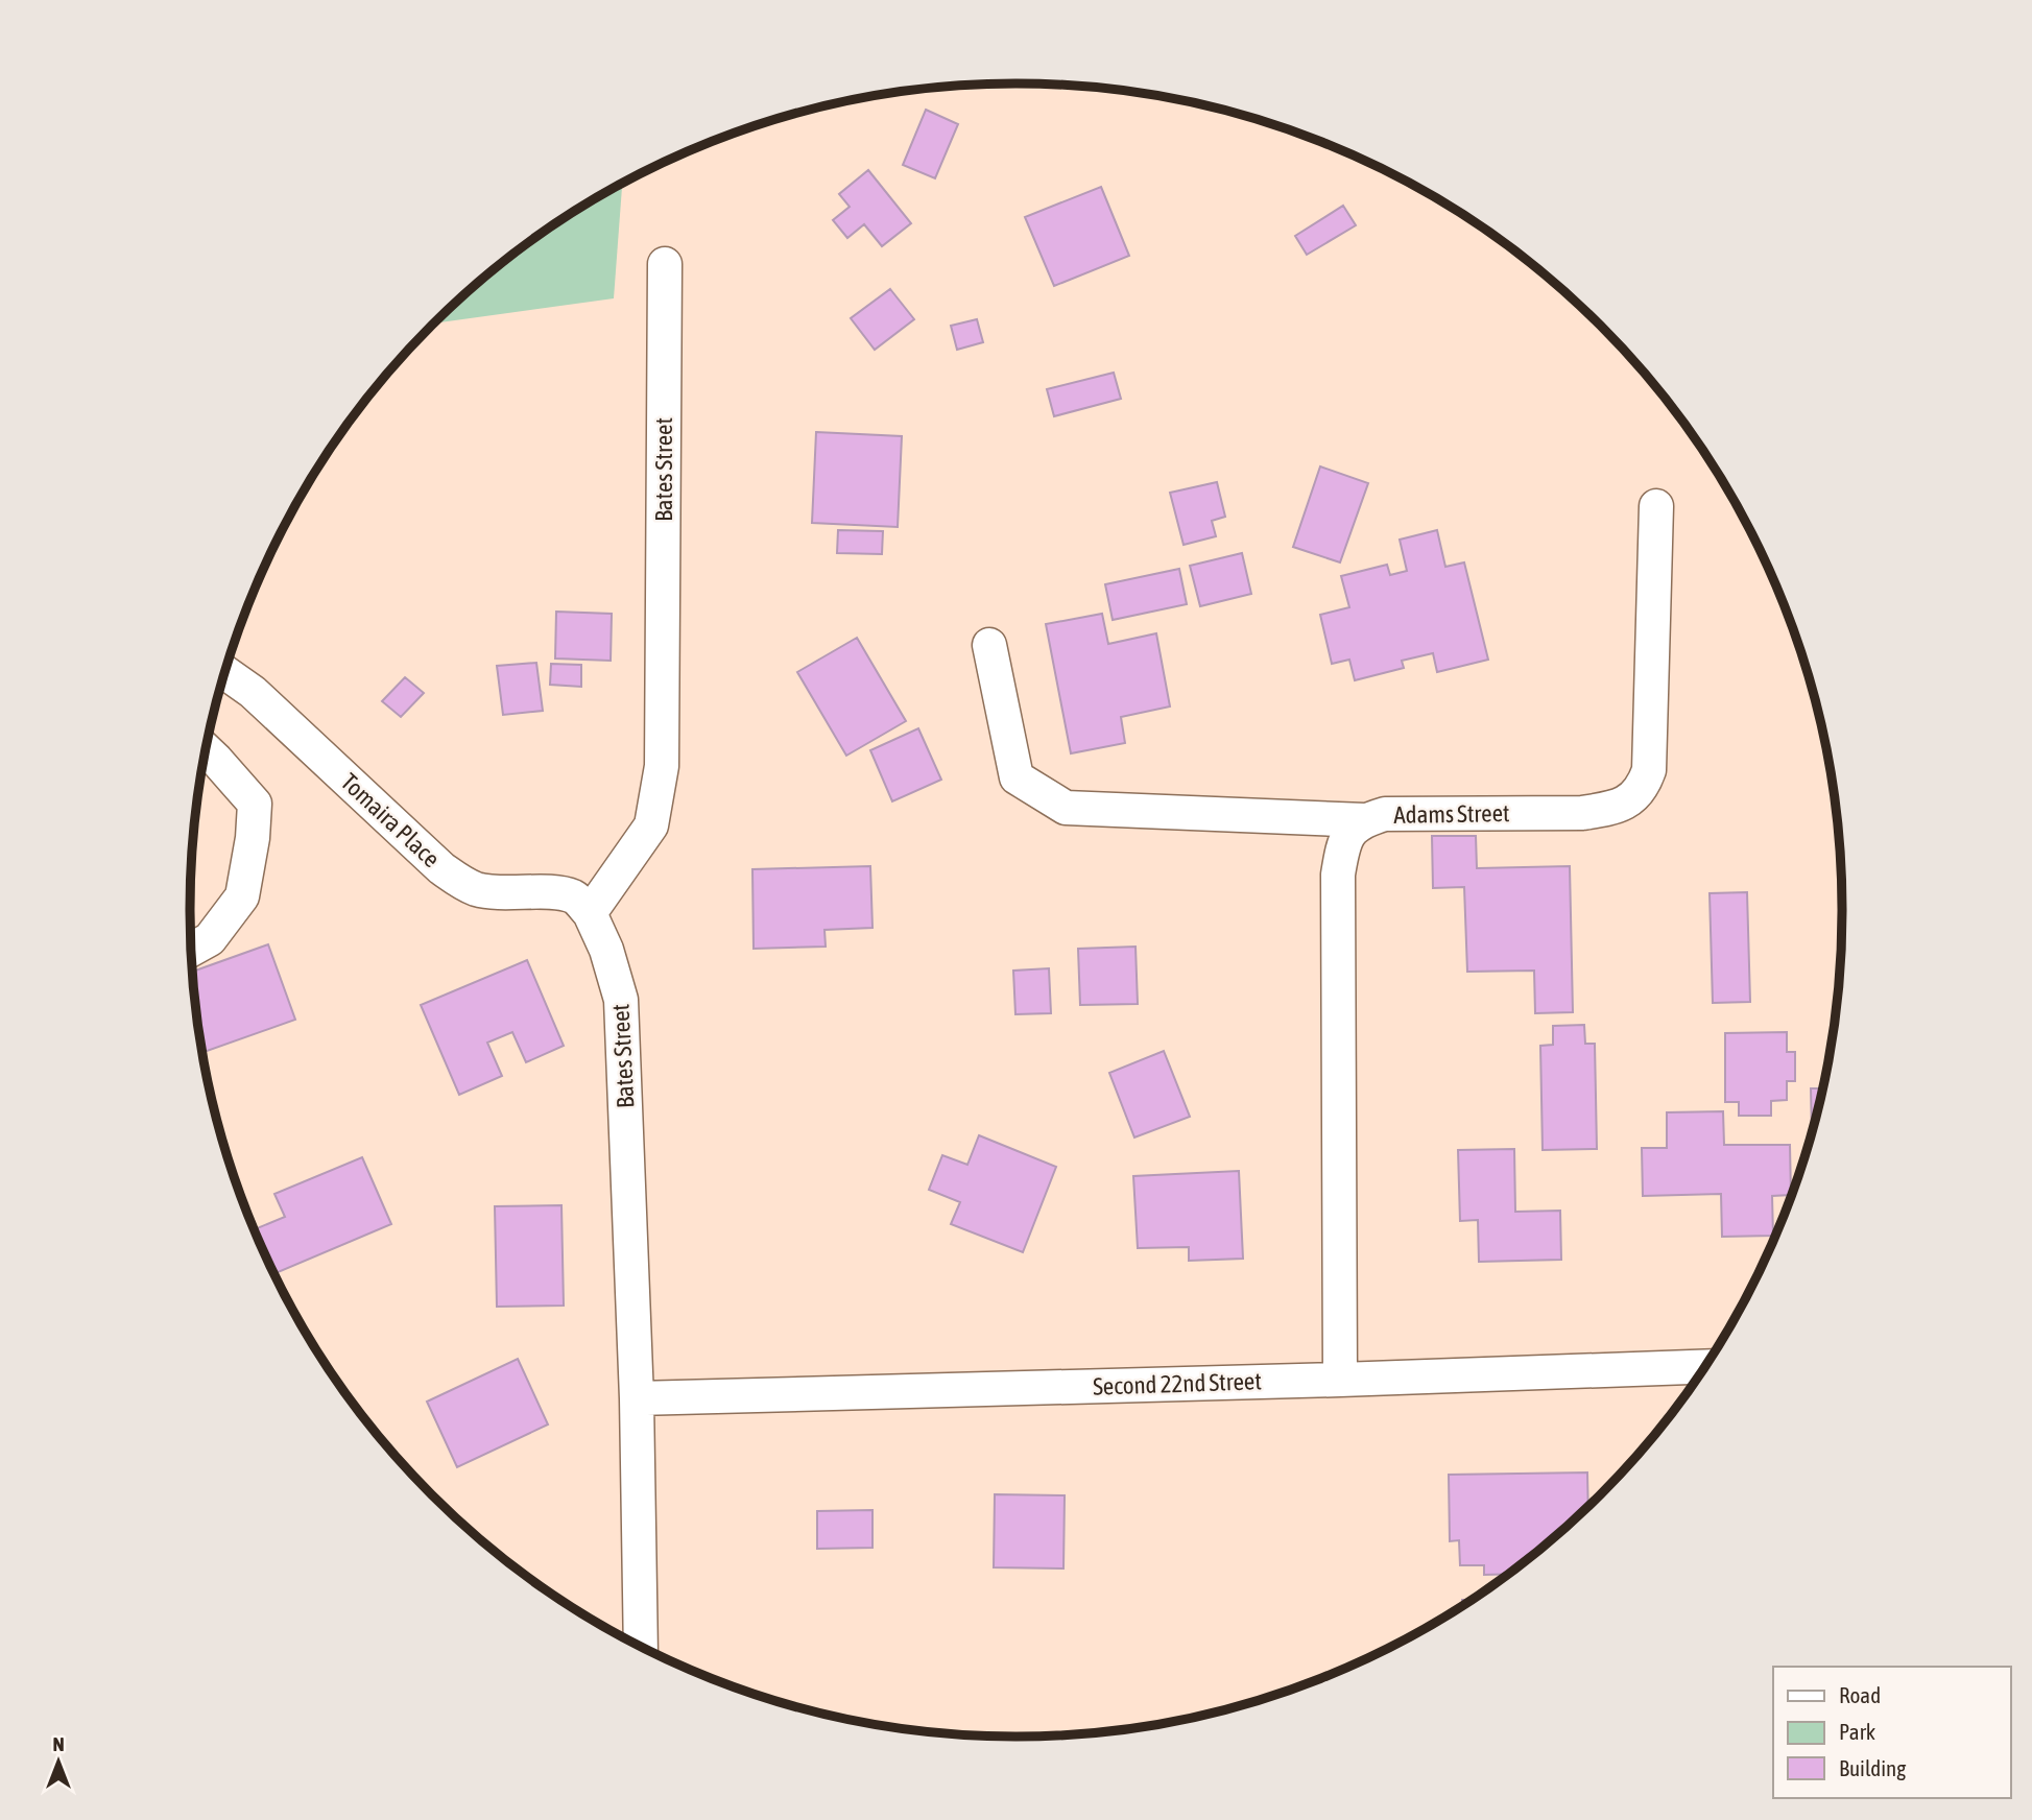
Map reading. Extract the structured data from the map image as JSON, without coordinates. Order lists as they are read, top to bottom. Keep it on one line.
{"streets":{"street":["Bates Street","Adams Street","Tomaira Place","Second 22nd Street"]},"crossings":[["Bates Street","Tomaira Place"],["Bates Street","Second 22nd Street"],["Adams Street","Second 22nd Street"]],"legend":["Road","Park","Building"],"north":"top"}
